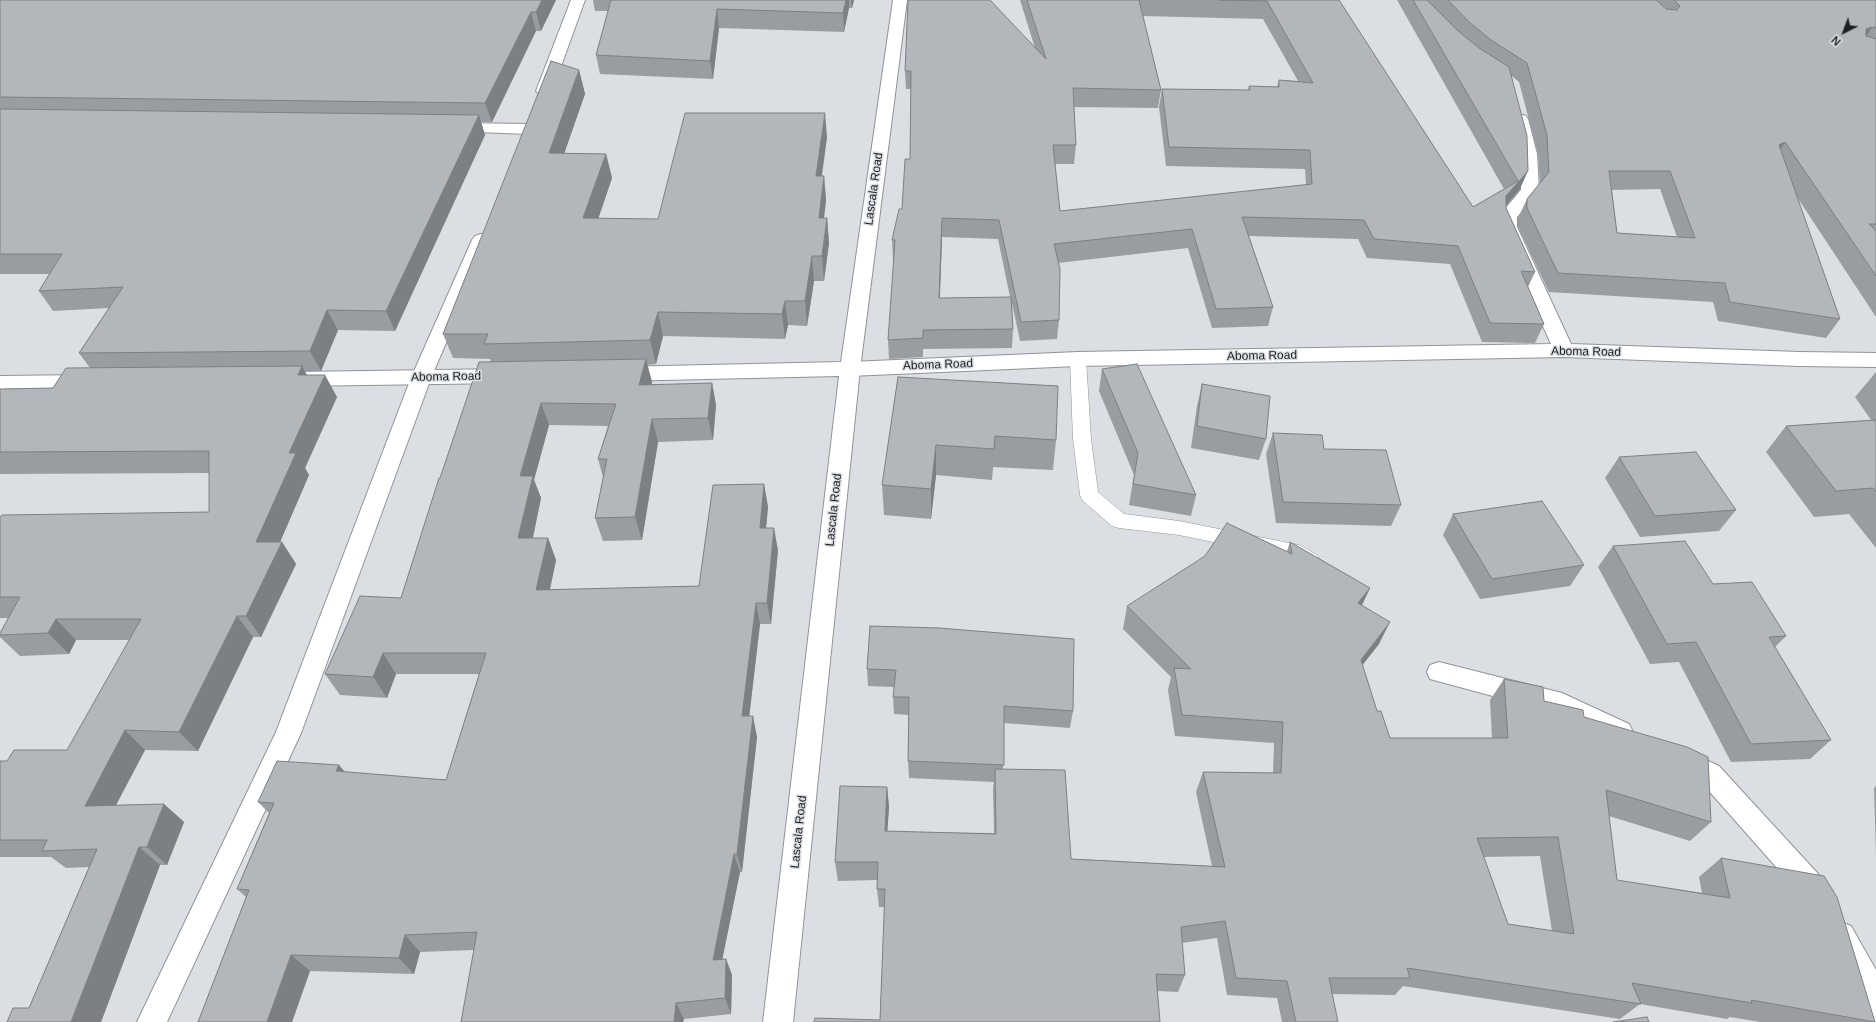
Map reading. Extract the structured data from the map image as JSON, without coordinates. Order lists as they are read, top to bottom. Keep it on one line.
{"streets":{"street":["Lascala Road","Aboma Road"]},"crossings":[["Lascala Road","Aboma Road"]],"north":"bottom left"}
